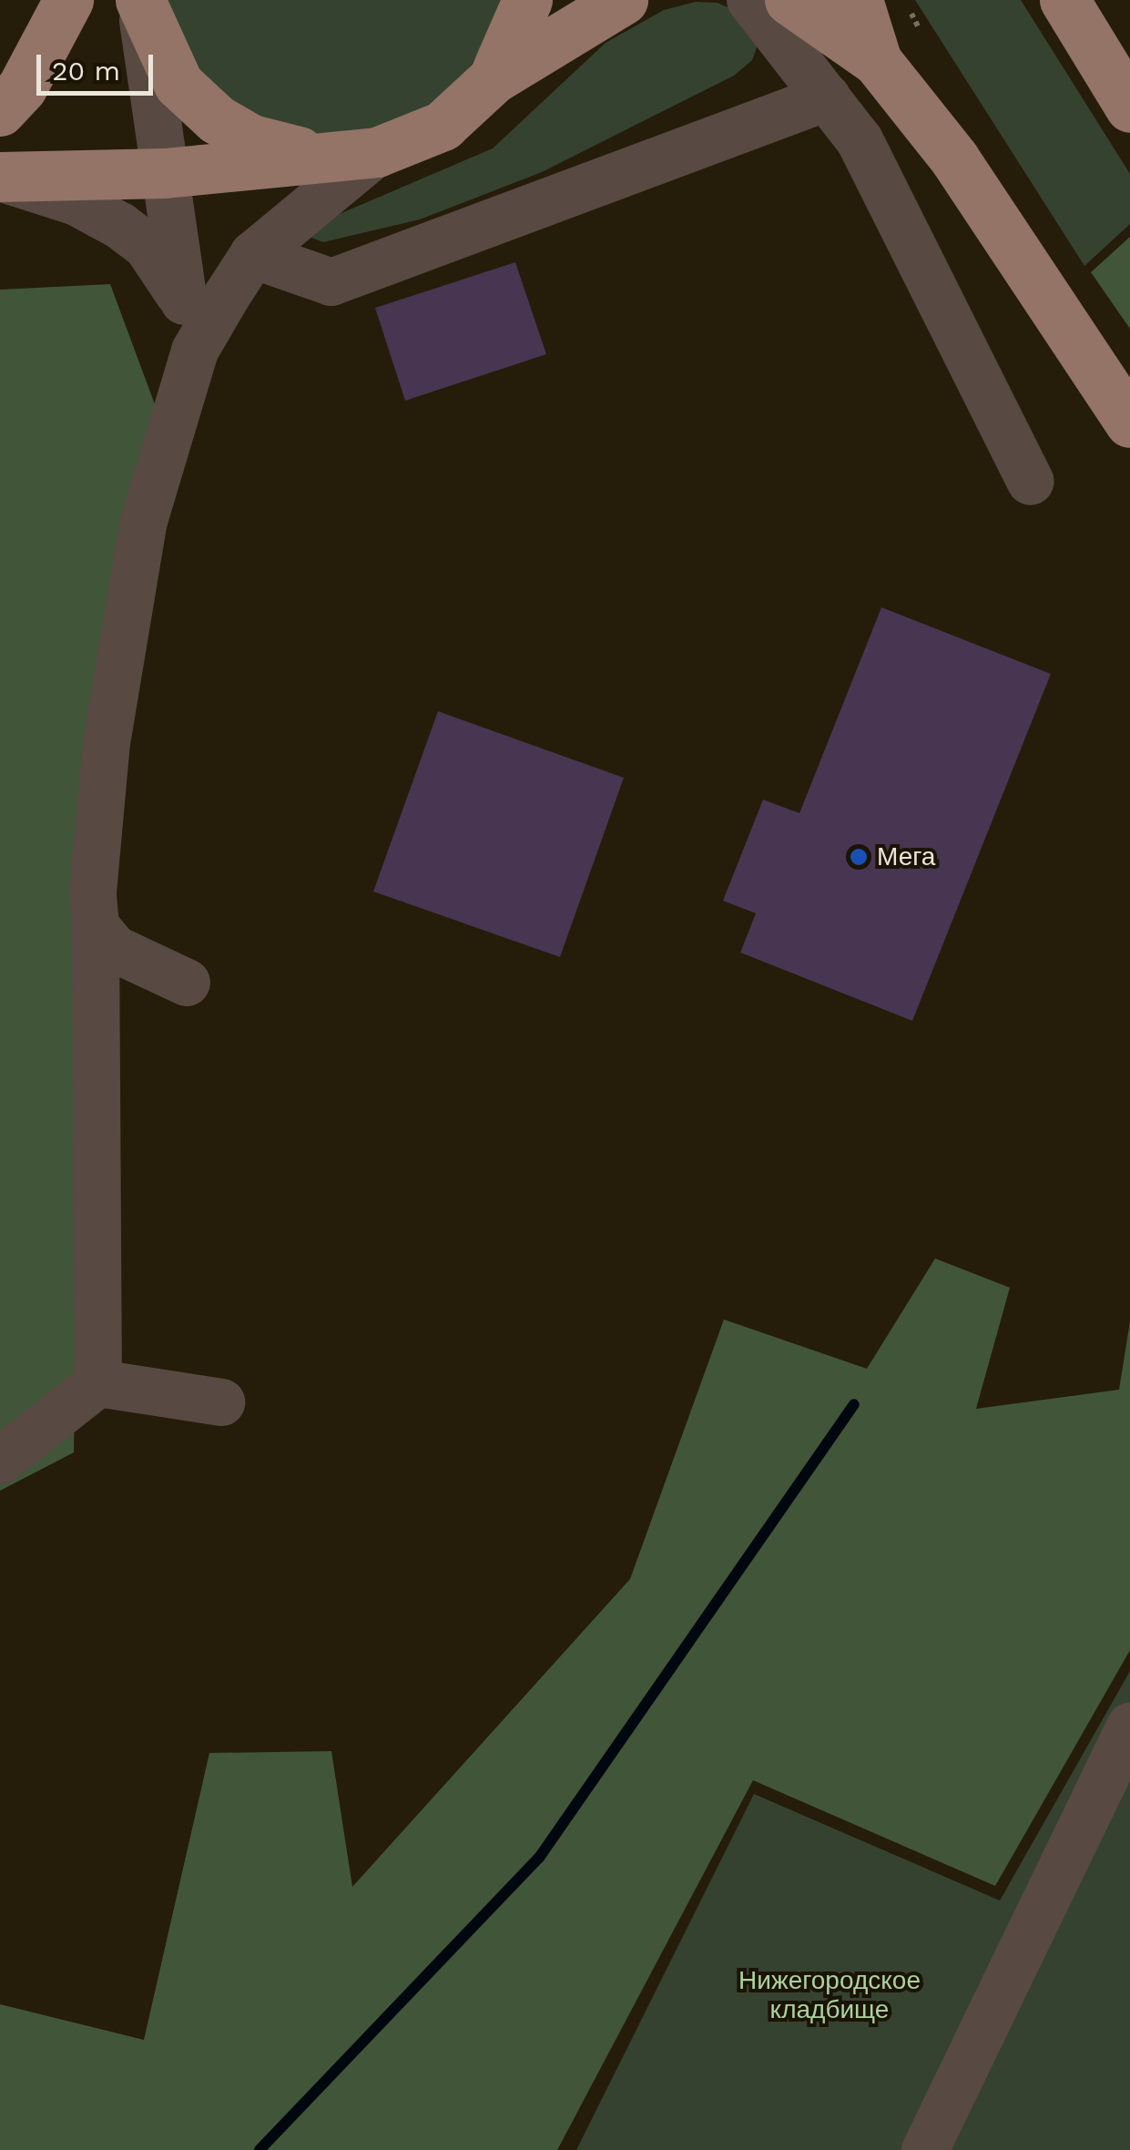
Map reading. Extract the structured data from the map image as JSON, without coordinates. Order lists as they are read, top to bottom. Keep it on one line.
{"parks":["Нижегородское кладбище"],"places":["Мега"],"scale_bar":"20 m"}
